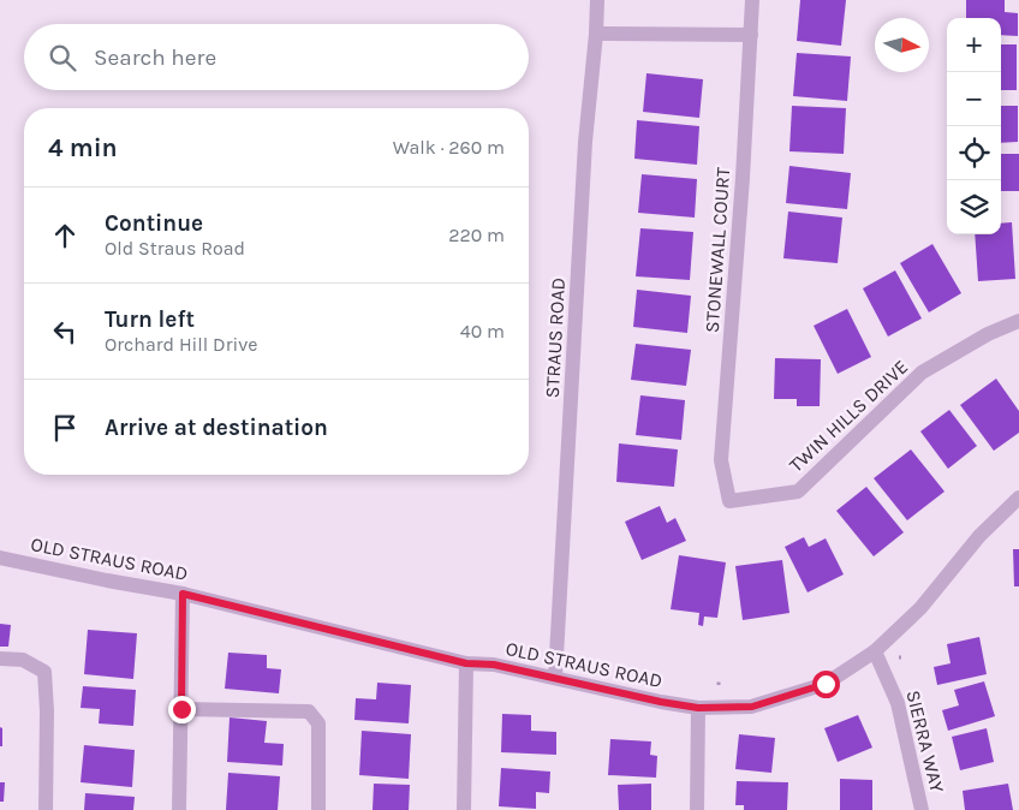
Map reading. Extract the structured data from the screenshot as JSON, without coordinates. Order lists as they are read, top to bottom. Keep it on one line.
{"streets":{"street":["STONEWALL COURT","STRAUS ROAD","TWIN HILLS DRIVE","OLD STRAUS ROAD","SIERRA WAY"]},"crossings":[["STONEWALL COURT","TWIN HILLS DRIVE"],["STRAUS ROAD","OLD STRAUS ROAD"],["OLD STRAUS ROAD","SIERRA WAY"]],"north":"right","page":{"map_buttons":["+","−"],"search":"Search here","heading":["4 min","Walk · 260 m"],"list":[["Continue","Old Straus Road","220 m"],["Turn left","Orchard Hill Drive","40 m"],"Arrive at destination"]}}
